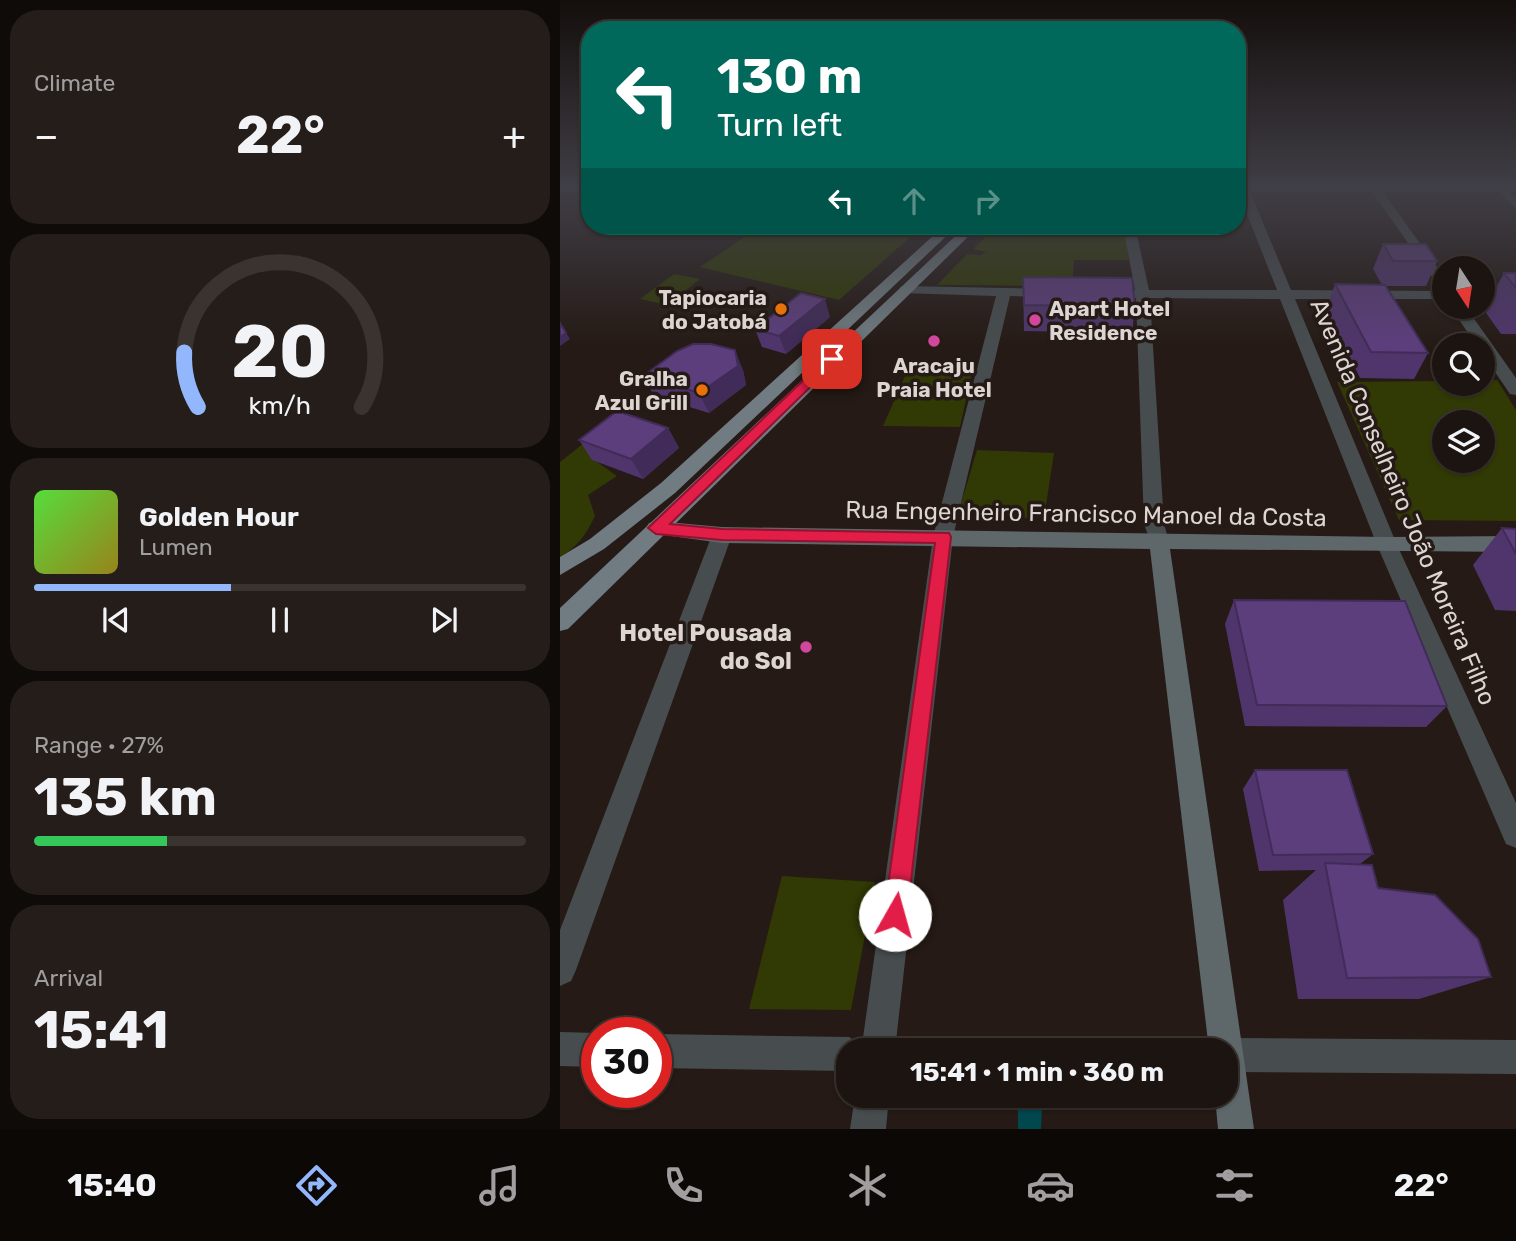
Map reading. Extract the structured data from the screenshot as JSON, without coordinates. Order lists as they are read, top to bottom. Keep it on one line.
{"streets":{"street":["Avenida Conselheiro João Moreira Filho","Rua Engenheiro Francisco Manoel da Costa"]},"crossings":[["Avenida Conselheiro João Moreira Filho","Rua Engenheiro Francisco Manoel da Costa"]],"places":["Tapiocaria do Jatobá","Apart Hotel Residence","Aracaju Praia Hotel","Gralha Azul Grill","Hotel Pousada do Sol"],"north":"bottom","page":{"tile":["Climate",["Range · 27%","135 km"],["Arrival","15:41"]],"turn":["130 m","Turn left"],"heat":["−","22°","+"],"song":["Golden Hour","Lumen"],"limit":"30","trip":"15:41 · 1 min · 360 m","tabs":["15:40","22°"],"gauge":["20","km/h"]}}
